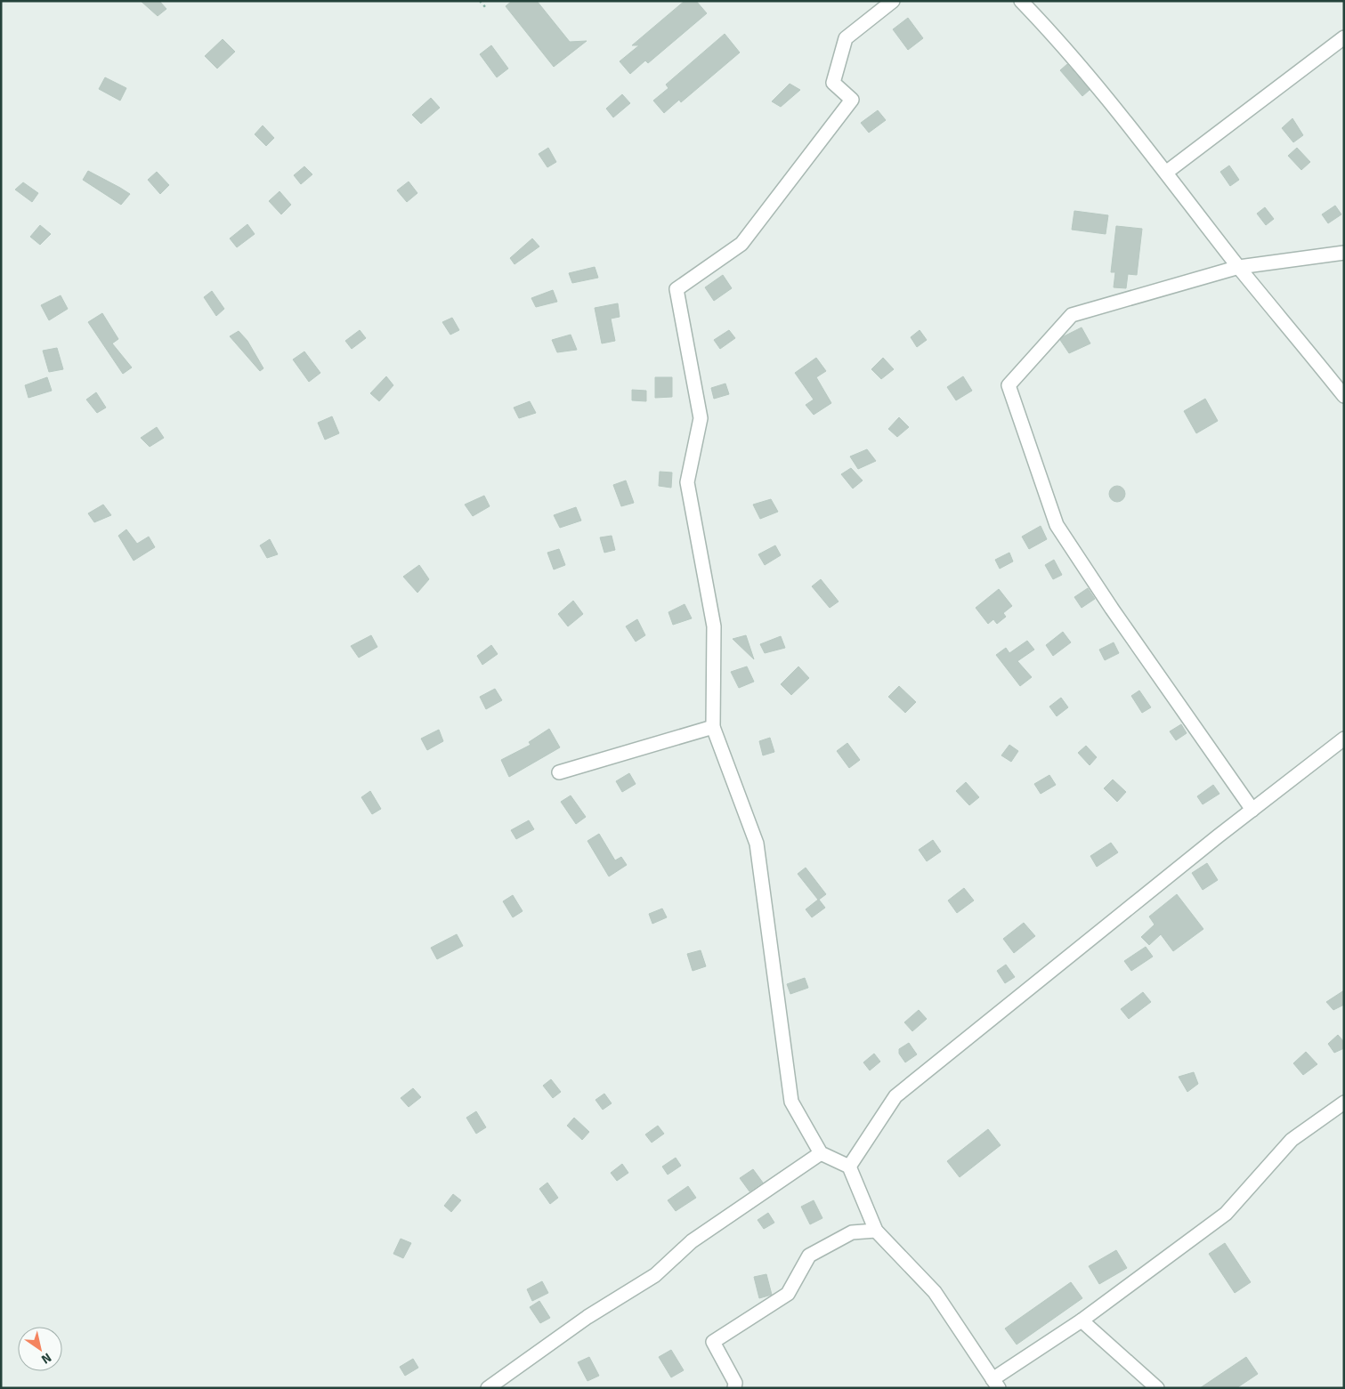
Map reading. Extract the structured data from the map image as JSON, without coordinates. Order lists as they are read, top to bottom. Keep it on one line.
{"north":"bottom right"}
